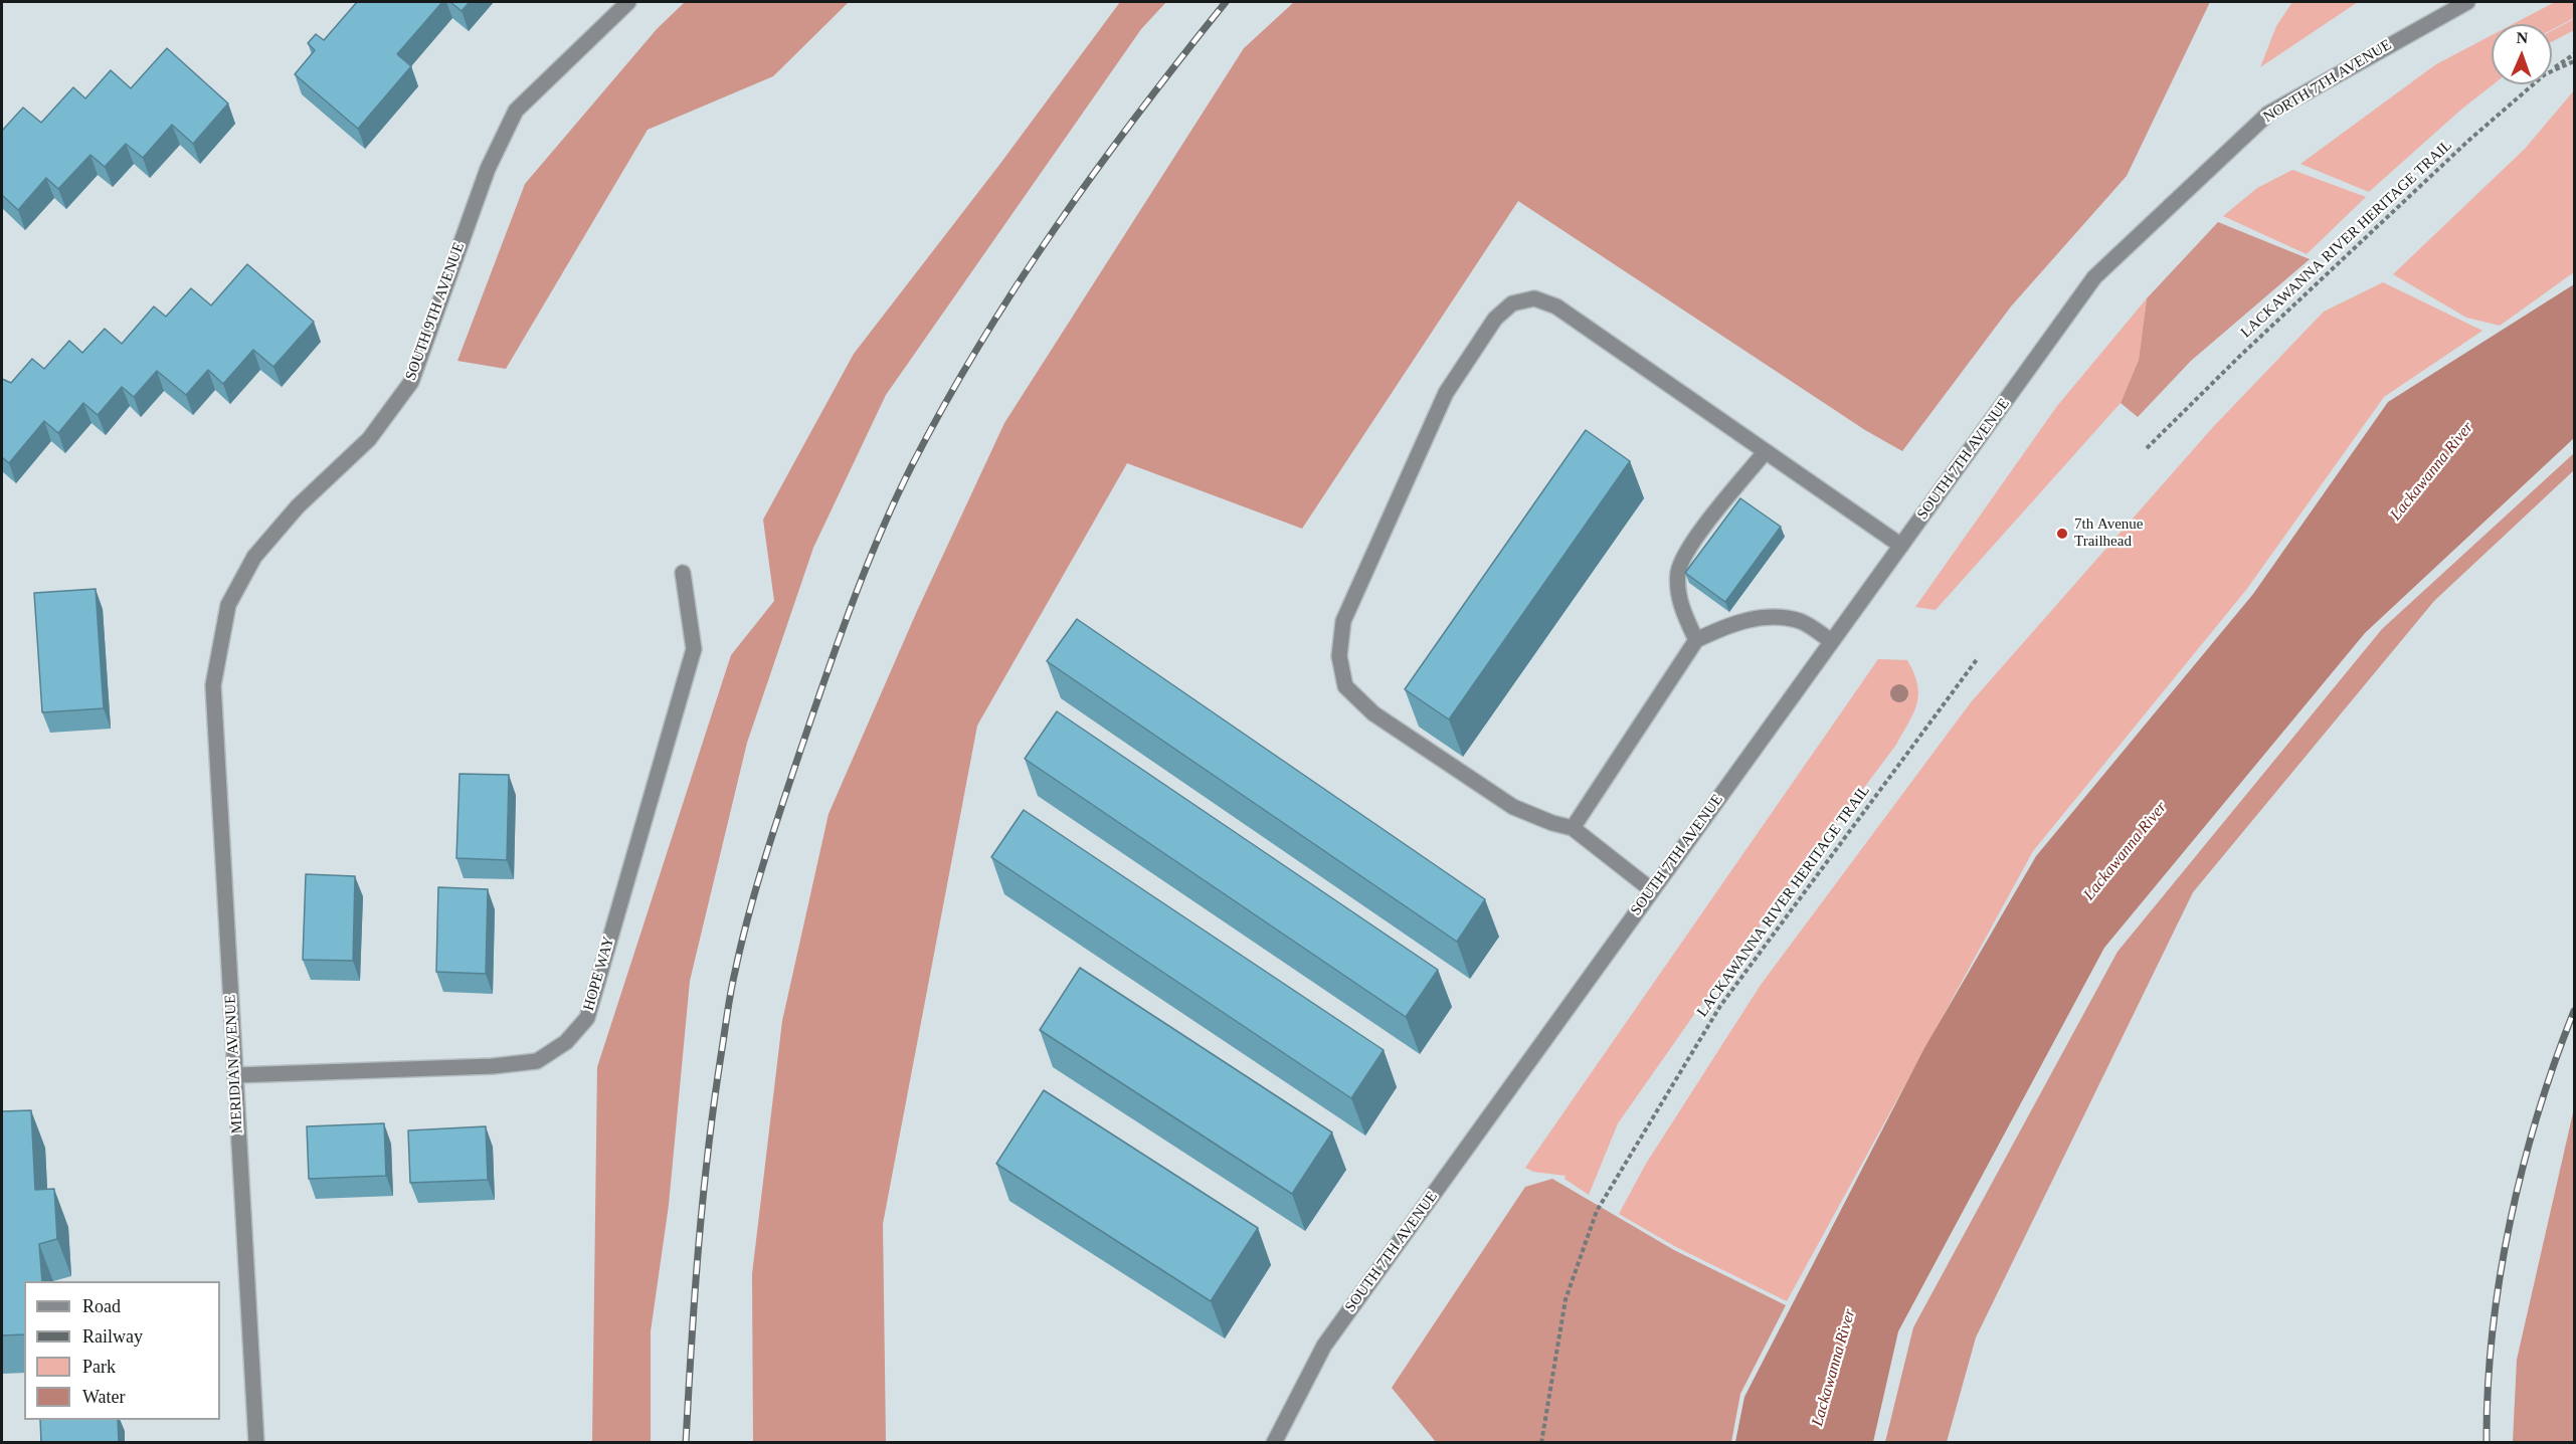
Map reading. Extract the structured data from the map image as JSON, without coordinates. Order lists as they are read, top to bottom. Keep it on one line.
{"streets":{"street":["NORTH 7TH AVENUE","SOUTH 9TH AVENUE","SOUTH 7TH AVENUE","HOPE WAY","MERIDIAN AVENUE"],"path":["LACKAWANNA RIVER HERITAGE TRAIL"]},"crossings":[["NORTH 7TH AVENUE","SOUTH 7TH AVENUE"],["SOUTH 9TH AVENUE","MERIDIAN AVENUE"],["HOPE WAY","MERIDIAN AVENUE"]],"water":["Lackawanna River"],"places":["7th Avenue Trailhead"],"legend":["Road","Railway","Park","Water"],"north":"top"}
